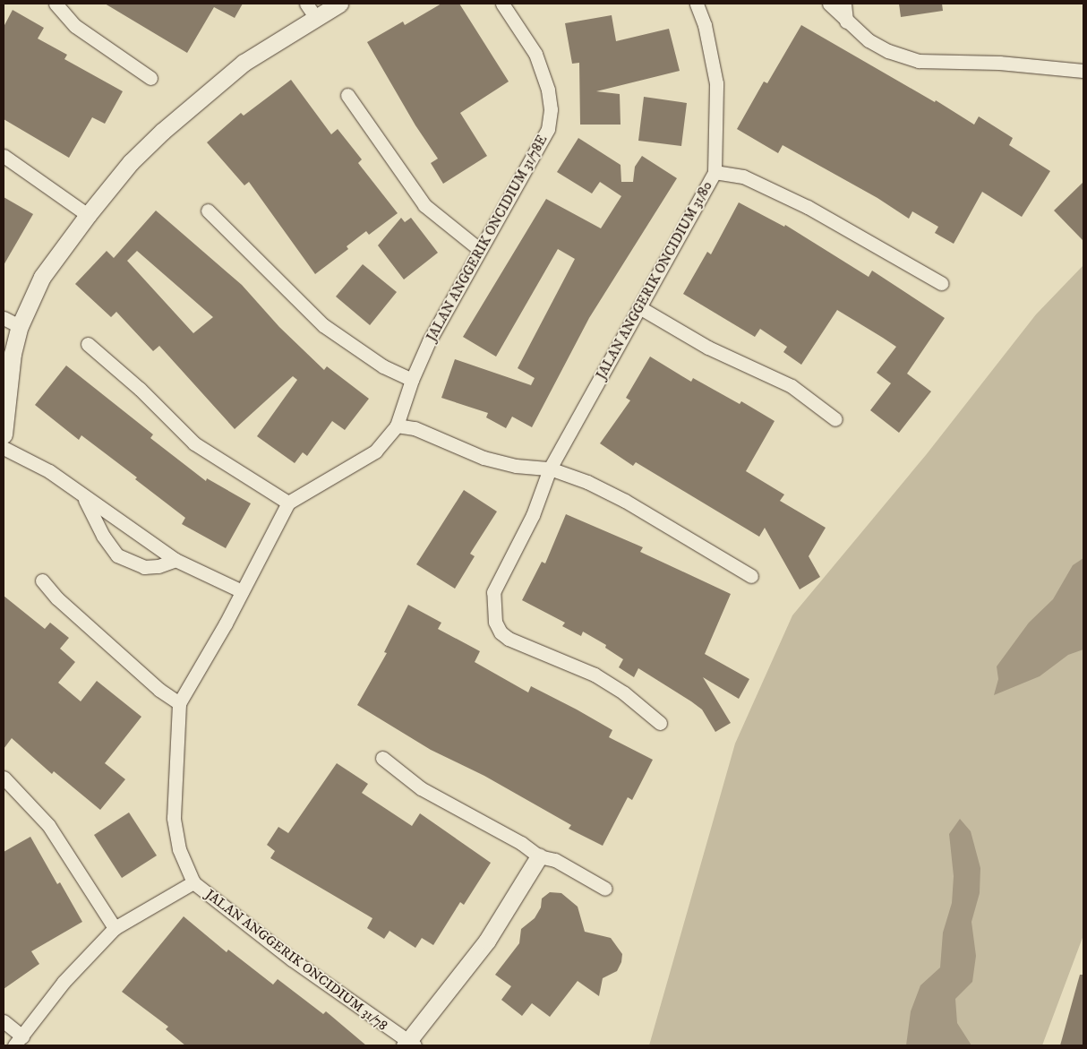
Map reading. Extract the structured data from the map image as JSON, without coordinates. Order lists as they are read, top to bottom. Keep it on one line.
{"streets":{"street":["JALAN ANGGERIK ONCIDIUM 31/78E","JALAN ANGGERIK ONCIDIUM 31/80","JALAN ANGGERIK ONCIDIUM 31/78"]}}
